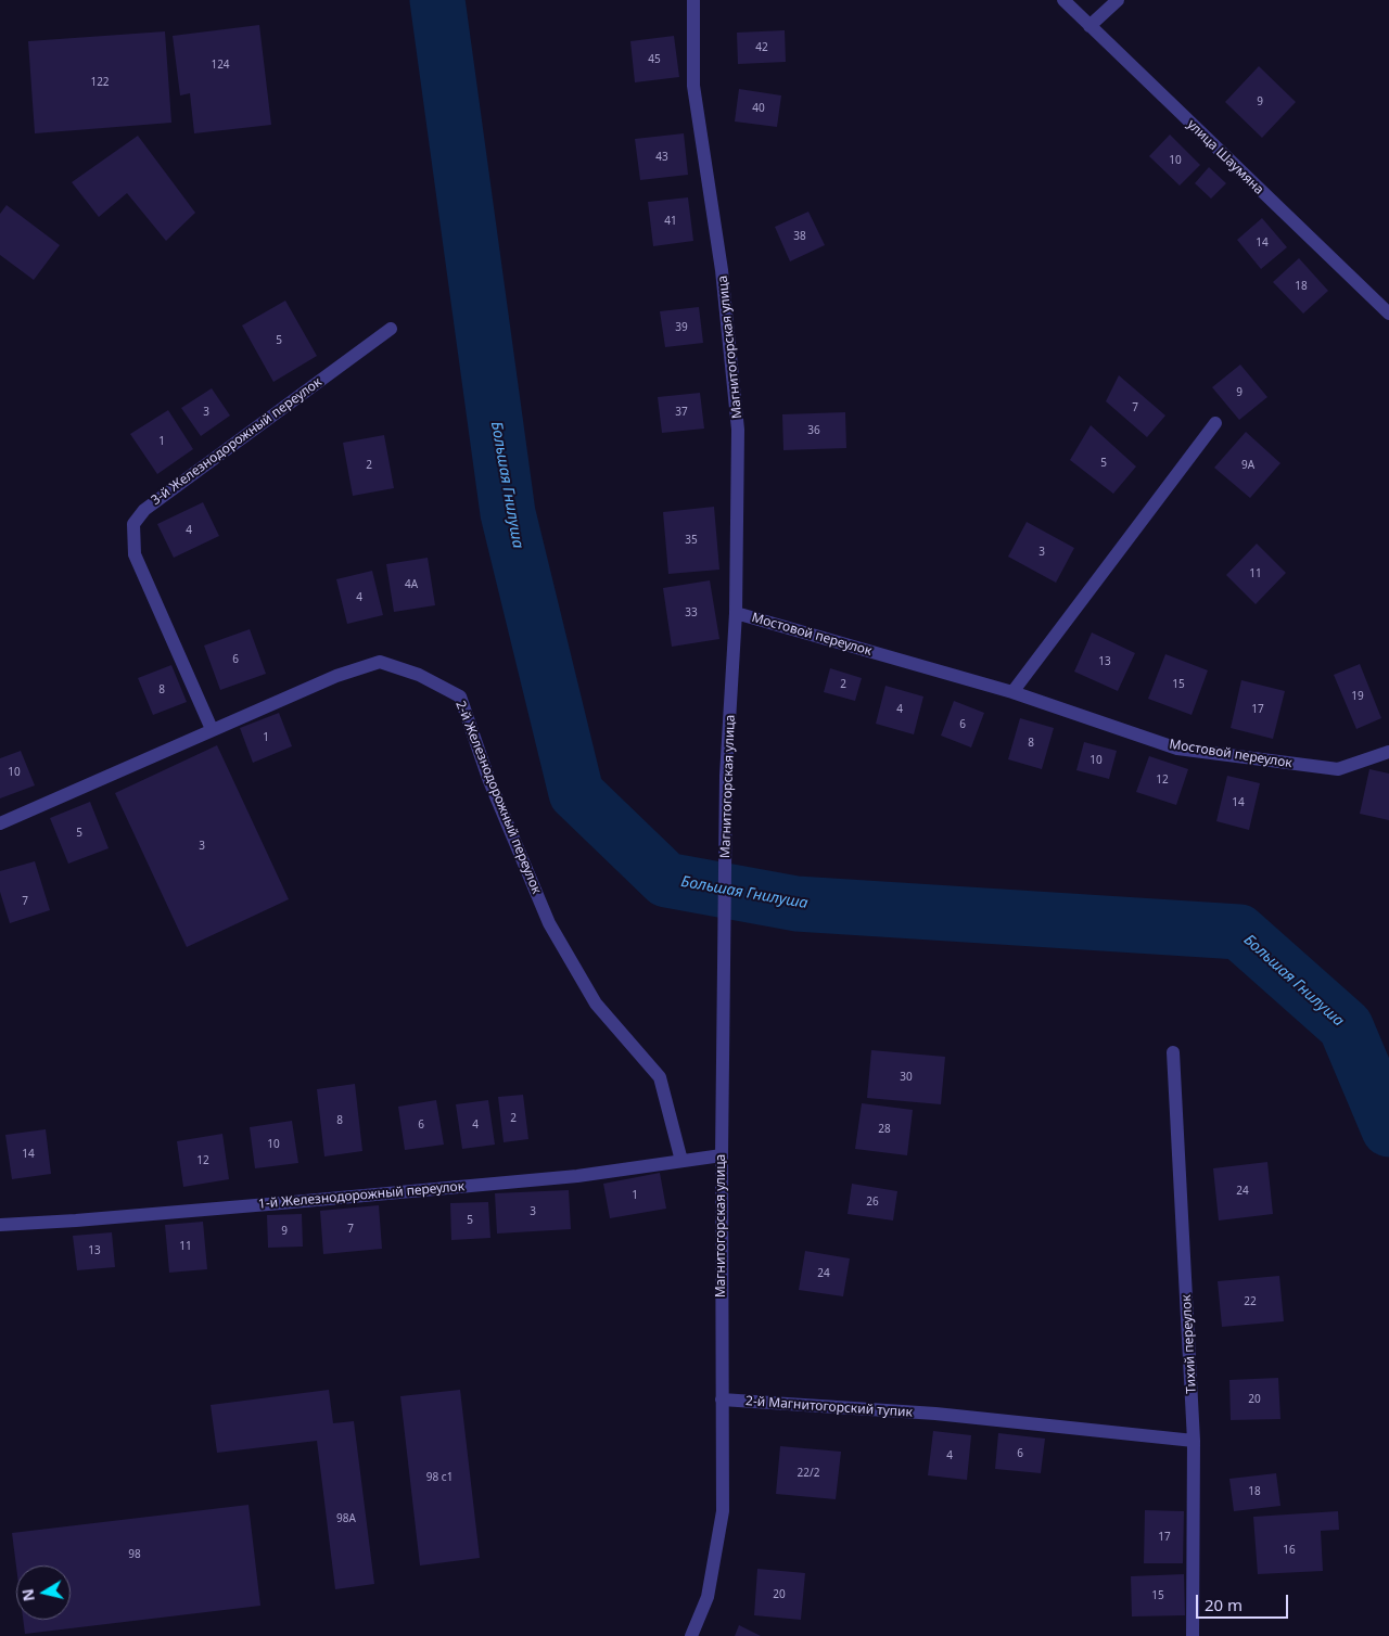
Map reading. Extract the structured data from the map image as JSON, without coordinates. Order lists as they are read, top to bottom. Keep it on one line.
{"streets":{"street":["улица Шаумяна","Магнитогорская улица","3-й Железнодорожный переулок","Мостовой переулок","2-й Железнодорожный переулок","1-й Железнодорожный переулок","Тихий переулок","2-й Магнитогорский тупик"]},"crossings":[["Магнитогорская улица","Мостовой переулок"],["Магнитогорская улица","1-й Железнодорожный переулок"],["Магнитогорская улица","2-й Магнитогорский тупик"],["3-й Железнодорожный переулок","2-й Железнодорожный переулок"],["2-й Железнодорожный переулок","1-й Железнодорожный переулок"],["Тихий переулок","2-й Магнитогорский тупик"]],"water":["Большая Гнилуша"],"house_numbers":["42","45","124","122","9","40","43","10","41","38","14","18","39","5","9","7","3","37","36","1","5","2","9А","4","35","3","11","4А","4","33","6","13","2","15","8","19","4","17","6","1","8","10","10","12","14","5","3","7","30","2","8","6","4","28","10","14","12","24","1","26","3","5","7","9","11","13","24","22","20","6","4","22/2","98 с1","18","98А","17","16","98","20","15"],"scale_bar":"20 m","north":"left"}
